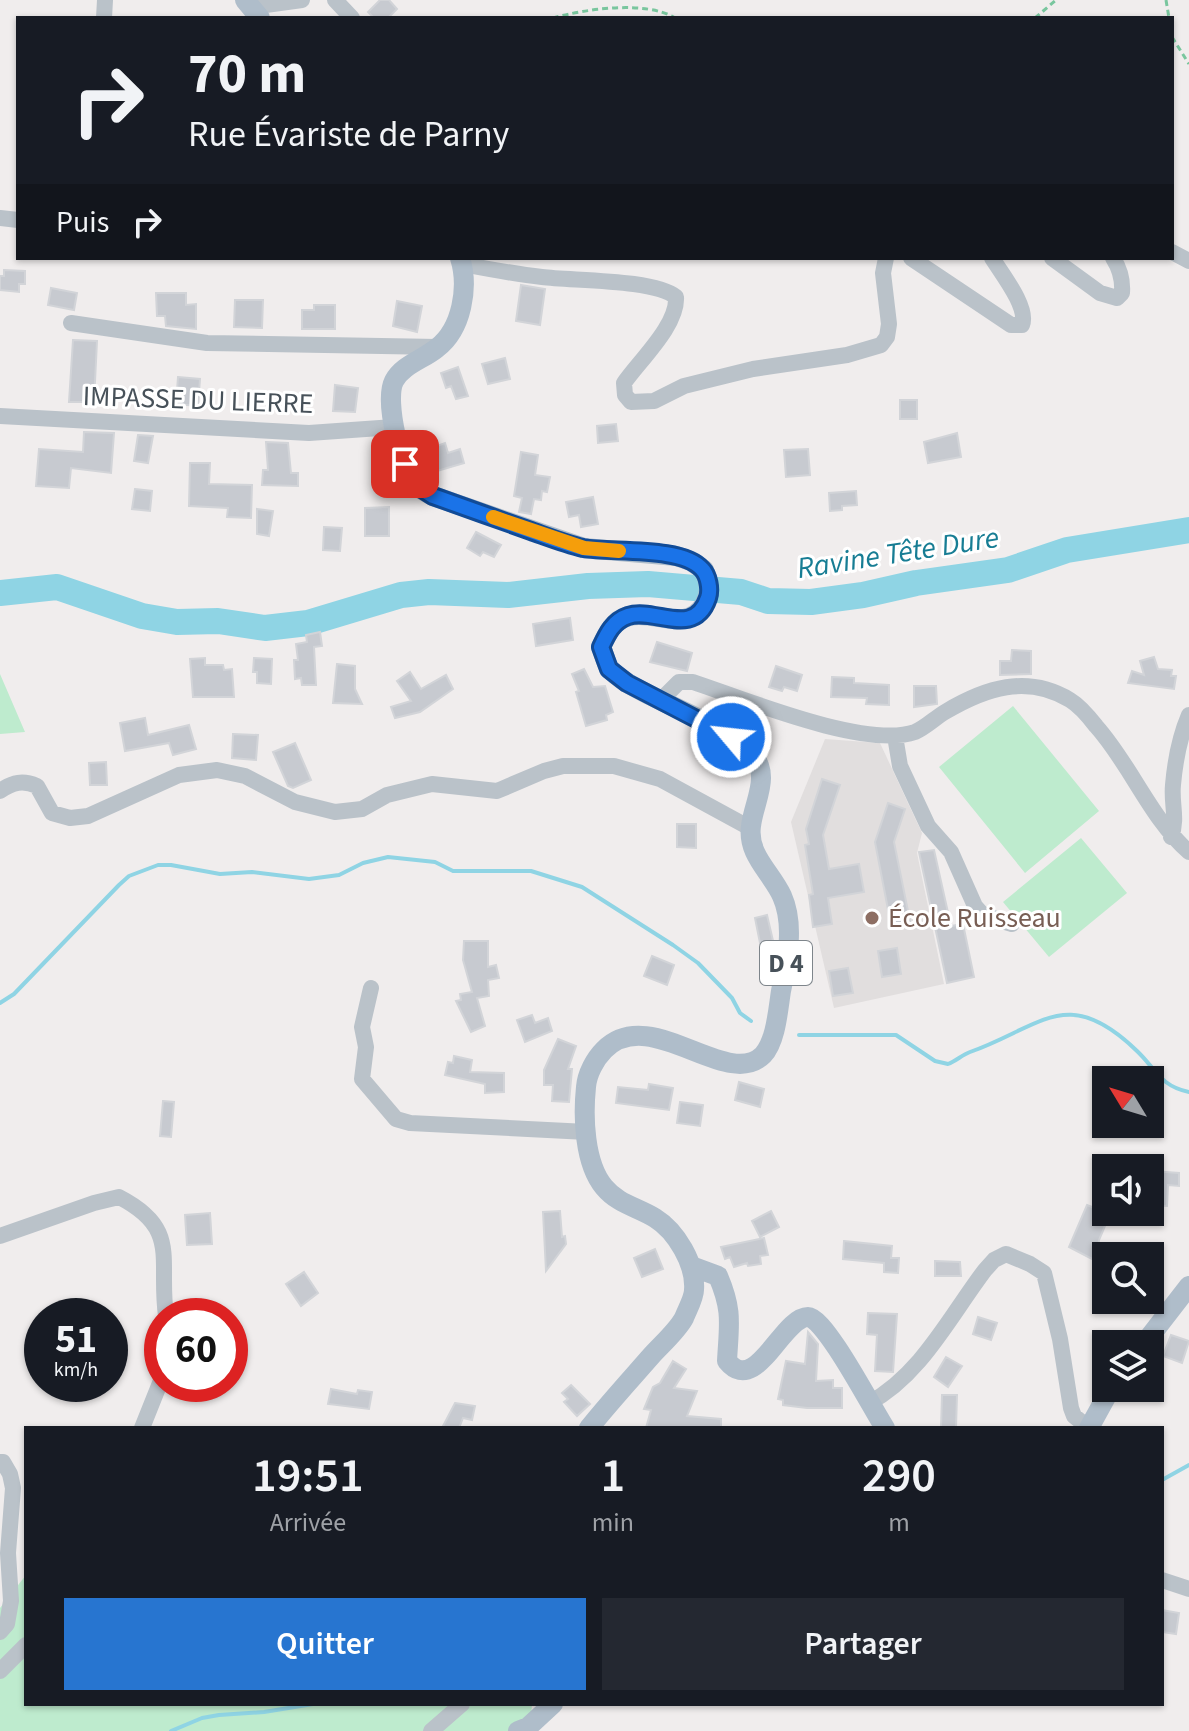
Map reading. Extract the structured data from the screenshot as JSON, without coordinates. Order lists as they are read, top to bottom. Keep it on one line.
{"streets":{"main road":["D 4"],"street":["IMPASSE DU LIERRE"]},"water":["Ravine Tête Dure"],"places":["École Ruisseau"],"north":"top left","page":{"turn":["70 m","Rue Évariste de Parny"],"then":"Puis","speed":"51 km/h","limit":"60","eta":["19:51","Arrivée","1","min","290","m"],"buttons":["Quitter","Partager"]}}
